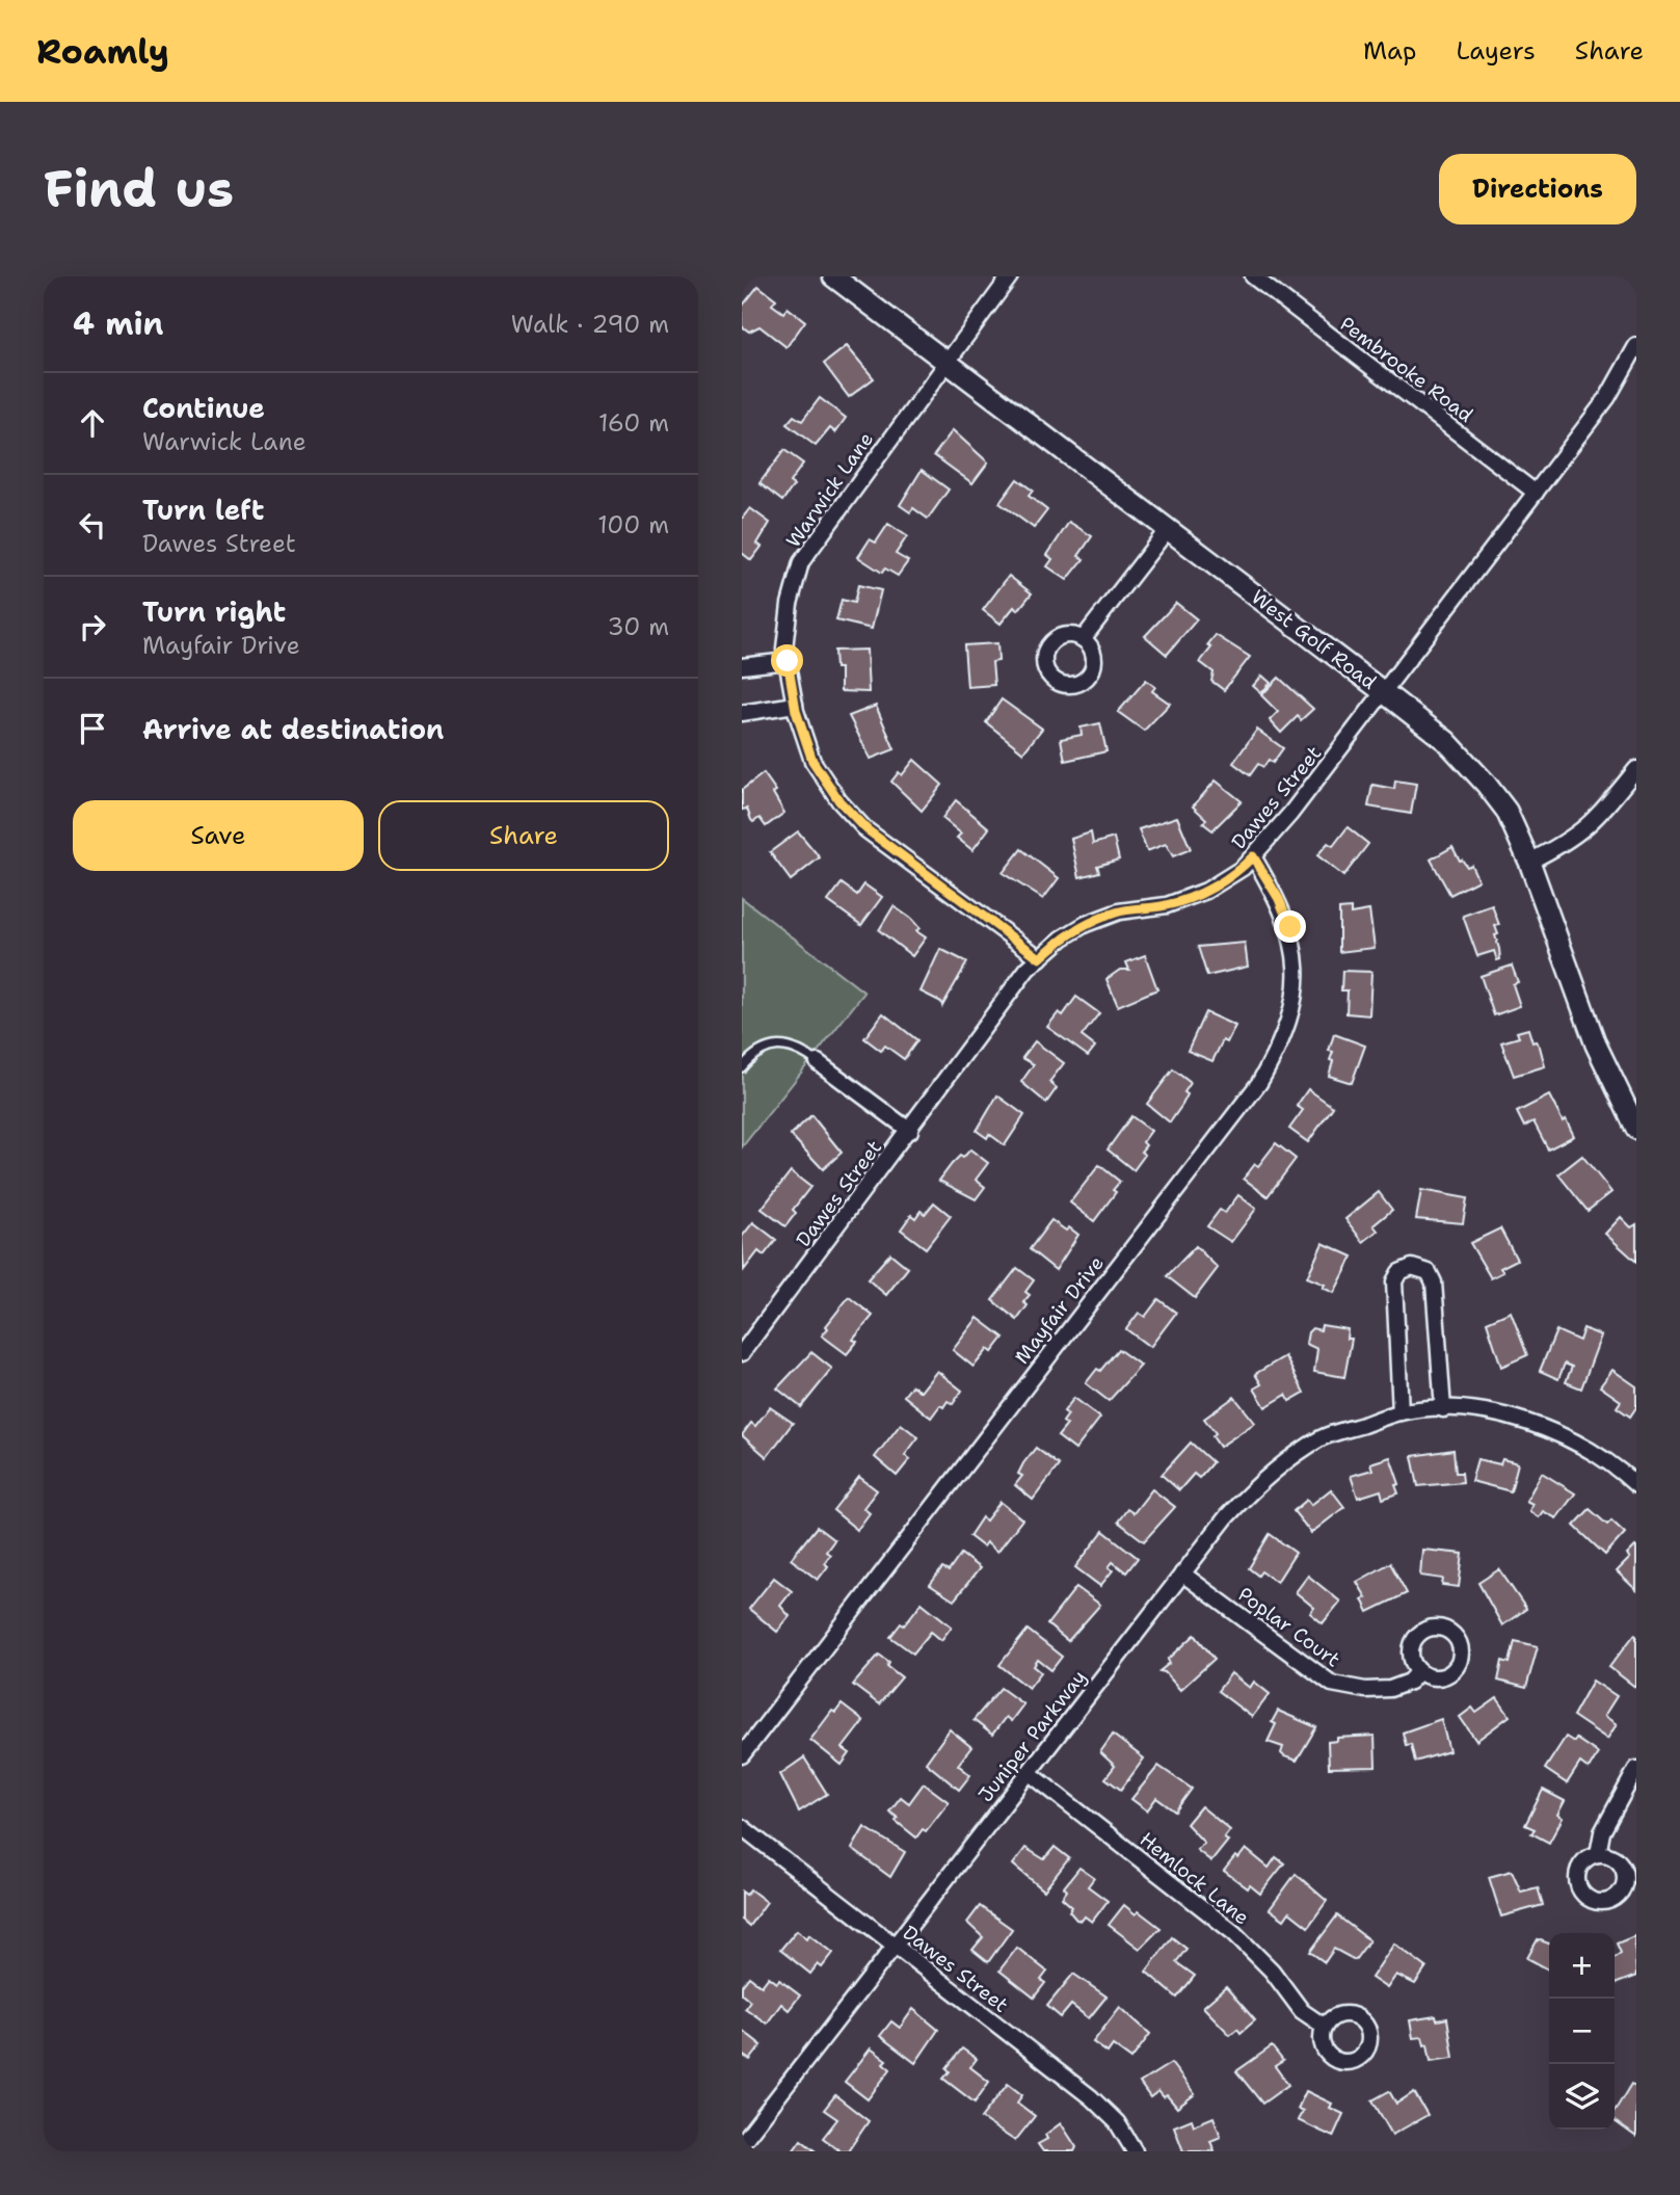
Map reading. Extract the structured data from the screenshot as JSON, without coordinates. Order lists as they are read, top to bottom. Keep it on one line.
{"streets":{"street":["Pembrooke Road","Warwick Lane","West Golf Road","Dawes Street","Mayfair Drive","Poplar Court","Juniper Parkway","Hemlock Lane"]},"crossings":[["Pembrooke Road","Dawes Street"],["Warwick Lane","West Golf Road"],["Warwick Lane","Dawes Street"],["West Golf Road","Dawes Street"],["Dawes Street","Mayfair Drive"],["Dawes Street","Juniper Parkway"],["Poplar Court","Juniper Parkway"],["Juniper Parkway","Hemlock Lane"]],"page":{"header":"Roamly","nav":["Map","Layers","Share"],"buttons":["Directions",["Save","Share"]],"title":"Find us","heading":["4 min","Walk · 290 m"],"list":[["Continue","Warwick Lane","160 m"],["Turn left","Dawes Street","100 m"],["Turn right","Mayfair Drive","30 m"],"Arrive at destination"],"map_buttons":["+","−"]}}
